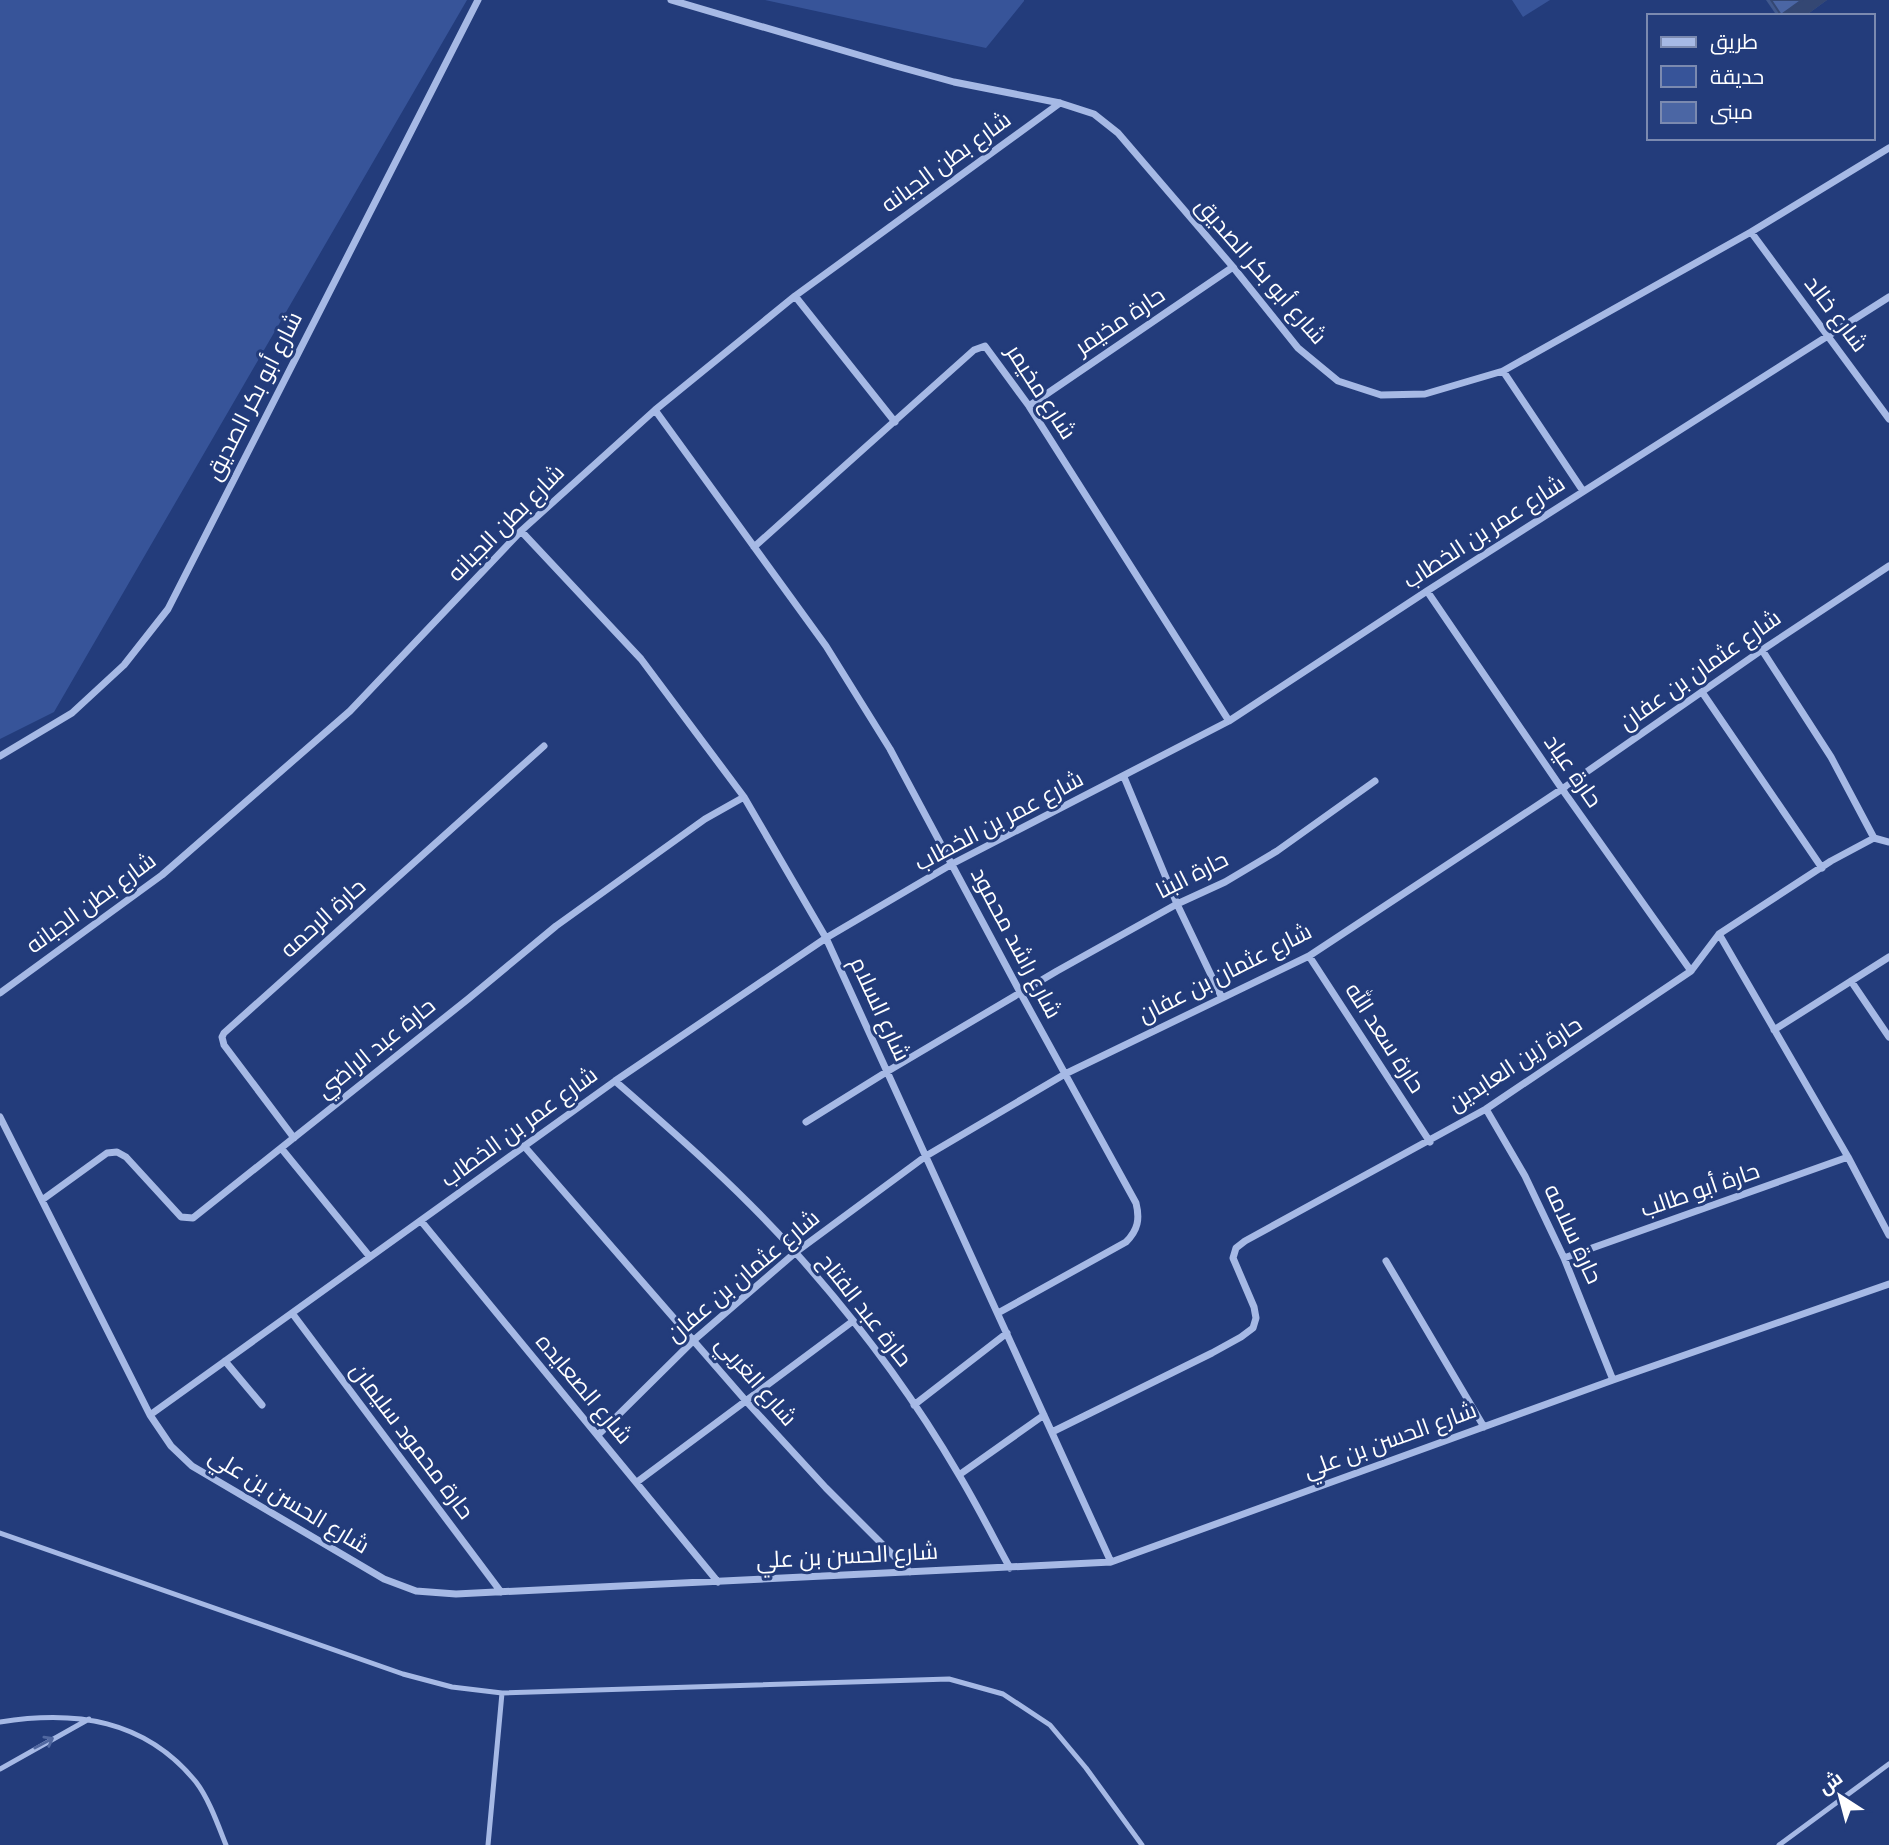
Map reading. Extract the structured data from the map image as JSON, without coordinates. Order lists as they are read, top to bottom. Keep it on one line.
{"streets":{"street":["شارع بطن الجبانه","شارع أبو بكر الصديق","شارع خالد","حارة مخيمر","شارع مخيمر","شارع عمر بن الخطاب","شارع عثمان بن عفان","حارة عياد","حارة البنا","حارة الرحمه","شارع راشد محمود","شارع السلام","حارة سعد الله","حارة عبد الراضي","حارة زين العابدين","حارة أبو طالب","حارة سلامه","حارة عبد الفتاح","شارع الغربي","شارع الصعايده","شارع الحسن بن علي","حارة محمود سليمان"]},"crossings":[["شارع بطن الجبانه","شارع أبو بكر الصديق"],["شارع بطن الجبانه","شارع راشد محمود"],["شارع بطن الجبانه","شارع السلام"],["شارع أبو بكر الصديق","شارع خالد"],["شارع أبو بكر الصديق","حارة مخيمر"],["شارع خالد","شارع عمر بن الخطاب"],["حارة مخيمر","شارع مخيمر"],["شارع مخيمر","شارع عمر بن الخطاب"],["شارع مخيمر","شارع راشد محمود"],["شارع عمر بن الخطاب","حارة عياد"],["شارع عمر بن الخطاب","شارع راشد محمود"],["شارع عمر بن الخطاب","شارع السلام"],["شارع عمر بن الخطاب","حارة عبد الفتاح"],["شارع عمر بن الخطاب","شارع الغربي"],["شارع عمر بن الخطاب","شارع الصعايده"],["شارع عمر بن الخطاب","شارع الحسن بن علي"],["شارع عمر بن الخطاب","حارة محمود سليمان"],["شارع عثمان بن عفان","حارة عياد"],["شارع عثمان بن عفان","شارع راشد محمود"],["شارع عثمان بن عفان","شارع السلام"],["شارع عثمان بن عفان","حارة سعد الله"],["شارع عثمان بن عفان","حارة عبد الفتاح"],["شارع عثمان بن عفان","شارع الغربي"],["شارع عثمان بن عفان","شارع الصعايده"],["حارة عياد","حارة زين العابدين"],["حارة البنا","شارع راشد محمود"],["حارة البنا","شارع السلام"],["حارة الرحمه","حارة عبد الراضي"],["شارع راشد محمود","شارع السلام"],["شارع السلام","حارة عبد الراضي"],["شارع السلام","حارة زين العابدين"],["شارع السلام","شارع الحسن بن علي"],["حارة سعد الله","حارة زين العابدين"],["حارة عبد الراضي","شارع الحسن بن علي"],["حارة زين العابدين","حارة سلامه"],["حارة أبو طالب","حارة سلامه"],["حارة سلامه","شارع الحسن بن علي"],["حارة عبد الفتاح","شارع الحسن بن علي"],["شارع الغربي","شارع الحسن بن علي"],["شارع الصعايده","شارع الحسن بن علي"],["شارع الحسن بن علي","حارة محمود سليمان"]],"legend":["طريق","حديقة","مبنى"],"north":"top left"}
